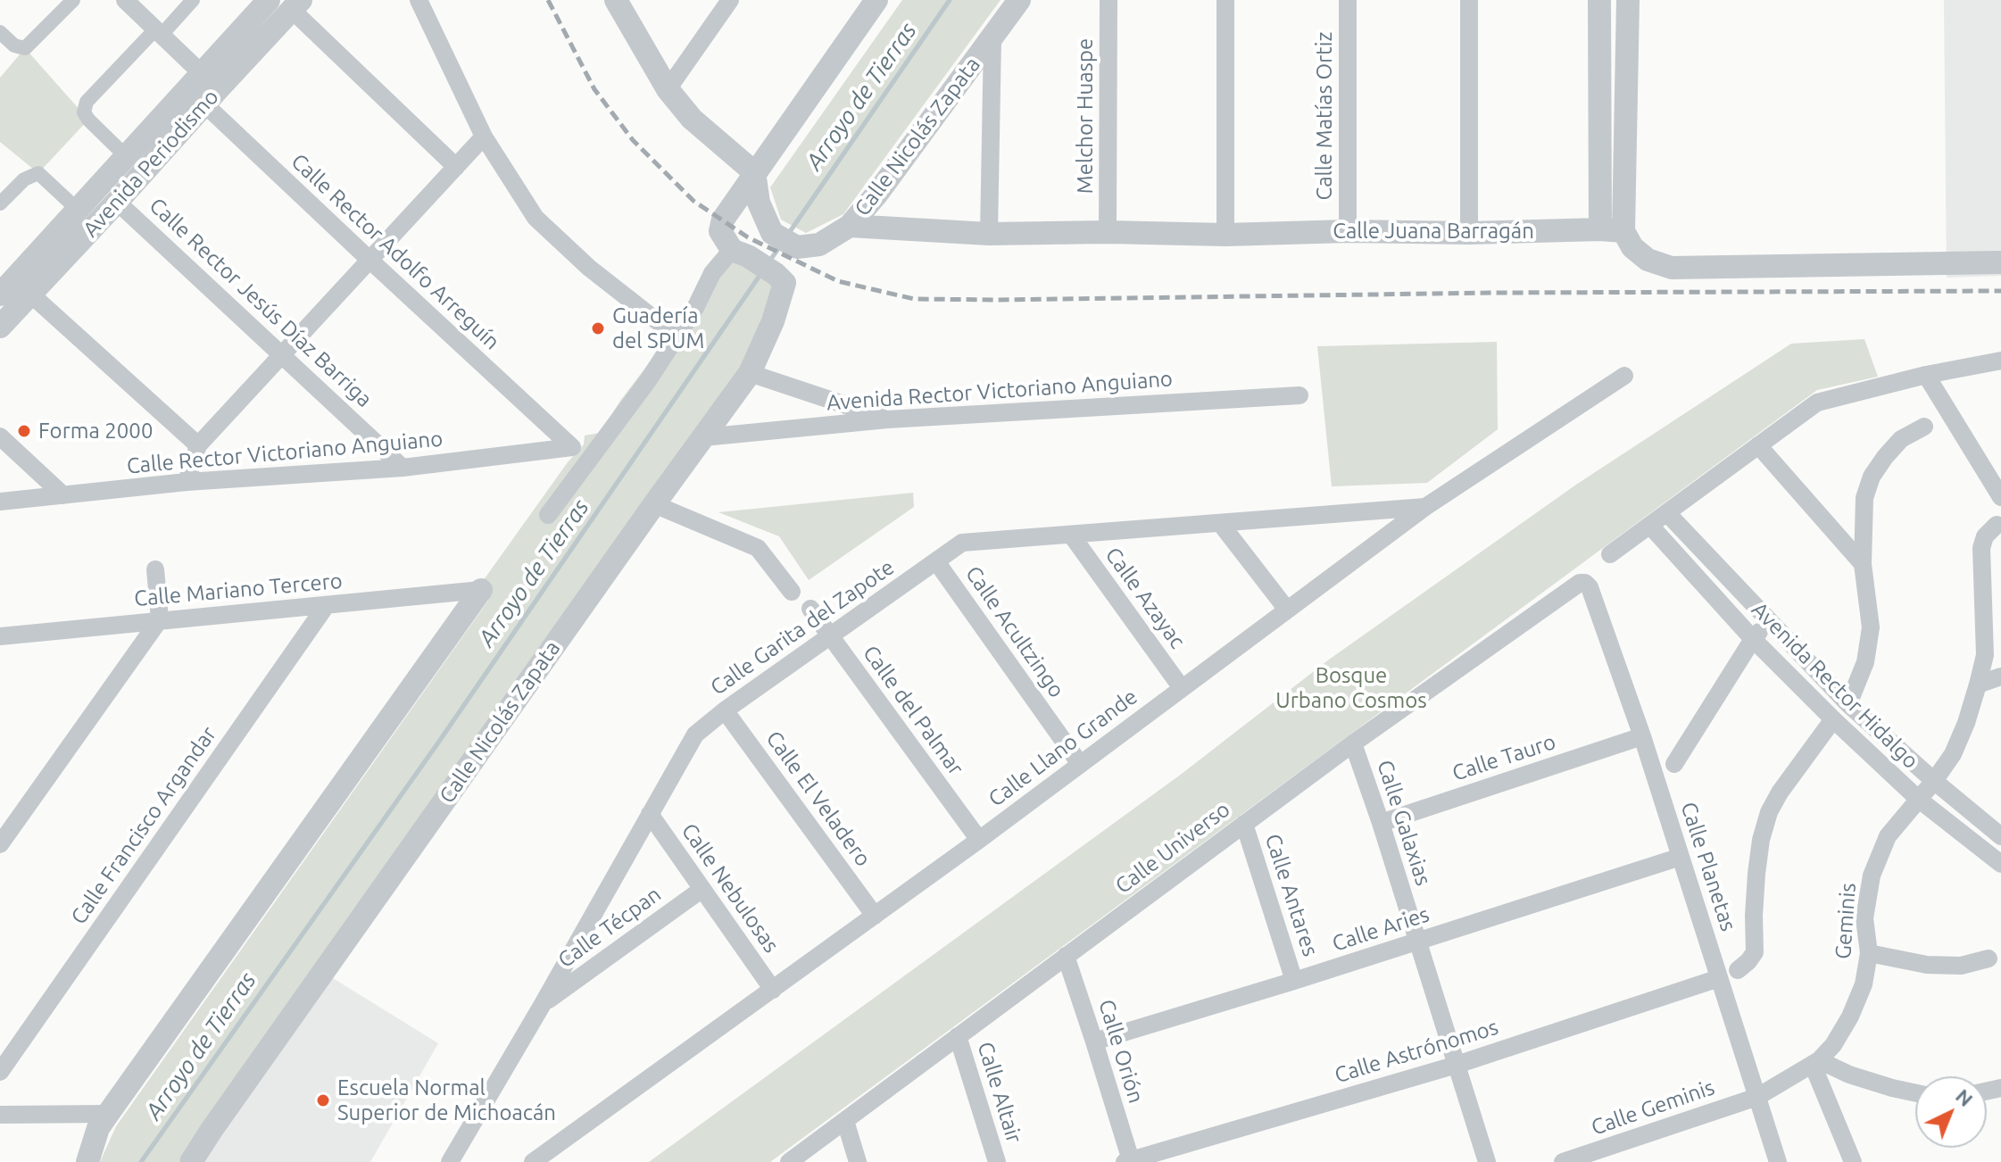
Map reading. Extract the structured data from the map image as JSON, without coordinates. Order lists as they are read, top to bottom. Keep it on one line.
{"streets":{"street":["Melchor Huaspe","Calle Matías Ortiz","Calle Nicolás Zapata","Avenida Periodismo","Calle Juana Barragán","Calle Rector Adolfo Arreguín","Calle Rector Jesús Díaz Barriga","Avenida Rector Victoriano Anguiano","Calle Rector Victoriano Anguiano","Calle Mariano Tercero","Calle Azayac","Calle Garita del Zapote","Calle Acultzingo","Avenida Rector Hidalgo","Calle del Palmar","Calle Llano Grande","Calle Tauro","Calle El Veladero","Calle Galaxias","Calle Francisco Argandar","Calle Universo","Calle Planetas","Calle Nebulosas","Calle Antares","Geminis","Calle Técpan","Calle Aries","Calle Orión","Calle Astrónomos","Calle Altair","Calle Geminis"]},"crossings":[["Melchor Huaspe","Calle Juana Barragán"],["Calle Matías Ortiz","Calle Juana Barragán"],["Calle Nicolás Zapata","Calle Juana Barragán"],["Calle Nicolás Zapata","Avenida Rector Victoriano Anguiano"],["Avenida Periodismo","Calle Rector Adolfo Arreguín"],["Avenida Periodismo","Calle Rector Jesús Díaz Barriga"],["Calle Rector Adolfo Arreguín","Calle Rector Victoriano Anguiano"],["Calle Rector Jesús Díaz Barriga","Calle Rector Victoriano Anguiano"],["Calle Mariano Tercero","Calle Francisco Argandar"],["Calle Azayac","Calle Garita del Zapote"],["Calle Azayac","Calle Llano Grande"],["Calle Garita del Zapote","Calle Acultzingo"],["Calle Garita del Zapote","Calle del Palmar"],["Calle Garita del Zapote","Calle Llano Grande"],["Calle Garita del Zapote","Calle El Veladero"],["Calle Garita del Zapote","Calle Nebulosas"],["Calle Garita del Zapote","Calle Técpan"],["Calle Acultzingo","Calle Llano Grande"],["Avenida Rector Hidalgo","Geminis"],["Calle del Palmar","Calle Llano Grande"],["Calle Llano Grande","Calle El Veladero"],["Calle Llano Grande","Calle Nebulosas"],["Calle Tauro","Calle Galaxias"],["Calle Tauro","Calle Planetas"],["Calle Galaxias","Calle Universo"],["Calle Galaxias","Calle Aries"],["Calle Galaxias","Calle Astrónomos"],["Calle Universo","Calle Planetas"],["Calle Universo","Calle Antares"],["Calle Universo","Calle Orión"],["Calle Universo","Calle Altair"],["Calle Planetas","Geminis"],["Calle Planetas","Calle Aries"],["Calle Planetas","Calle Astrónomos"],["Calle Planetas","Calle Geminis"],["Calle Nebulosas","Calle Técpan"],["Calle Antares","Calle Aries"],["Geminis","Calle Geminis"],["Calle Aries","Calle Orión"],["Calle Orión","Calle Astrónomos"]],"water":["Arroyo de Tierras"],"parks":["Bosque Urbano Cosmos"],"places":["Guadería del SPUM","Forma 2000","Escuela Normal Superior de Michoacán"],"north":"top right"}
